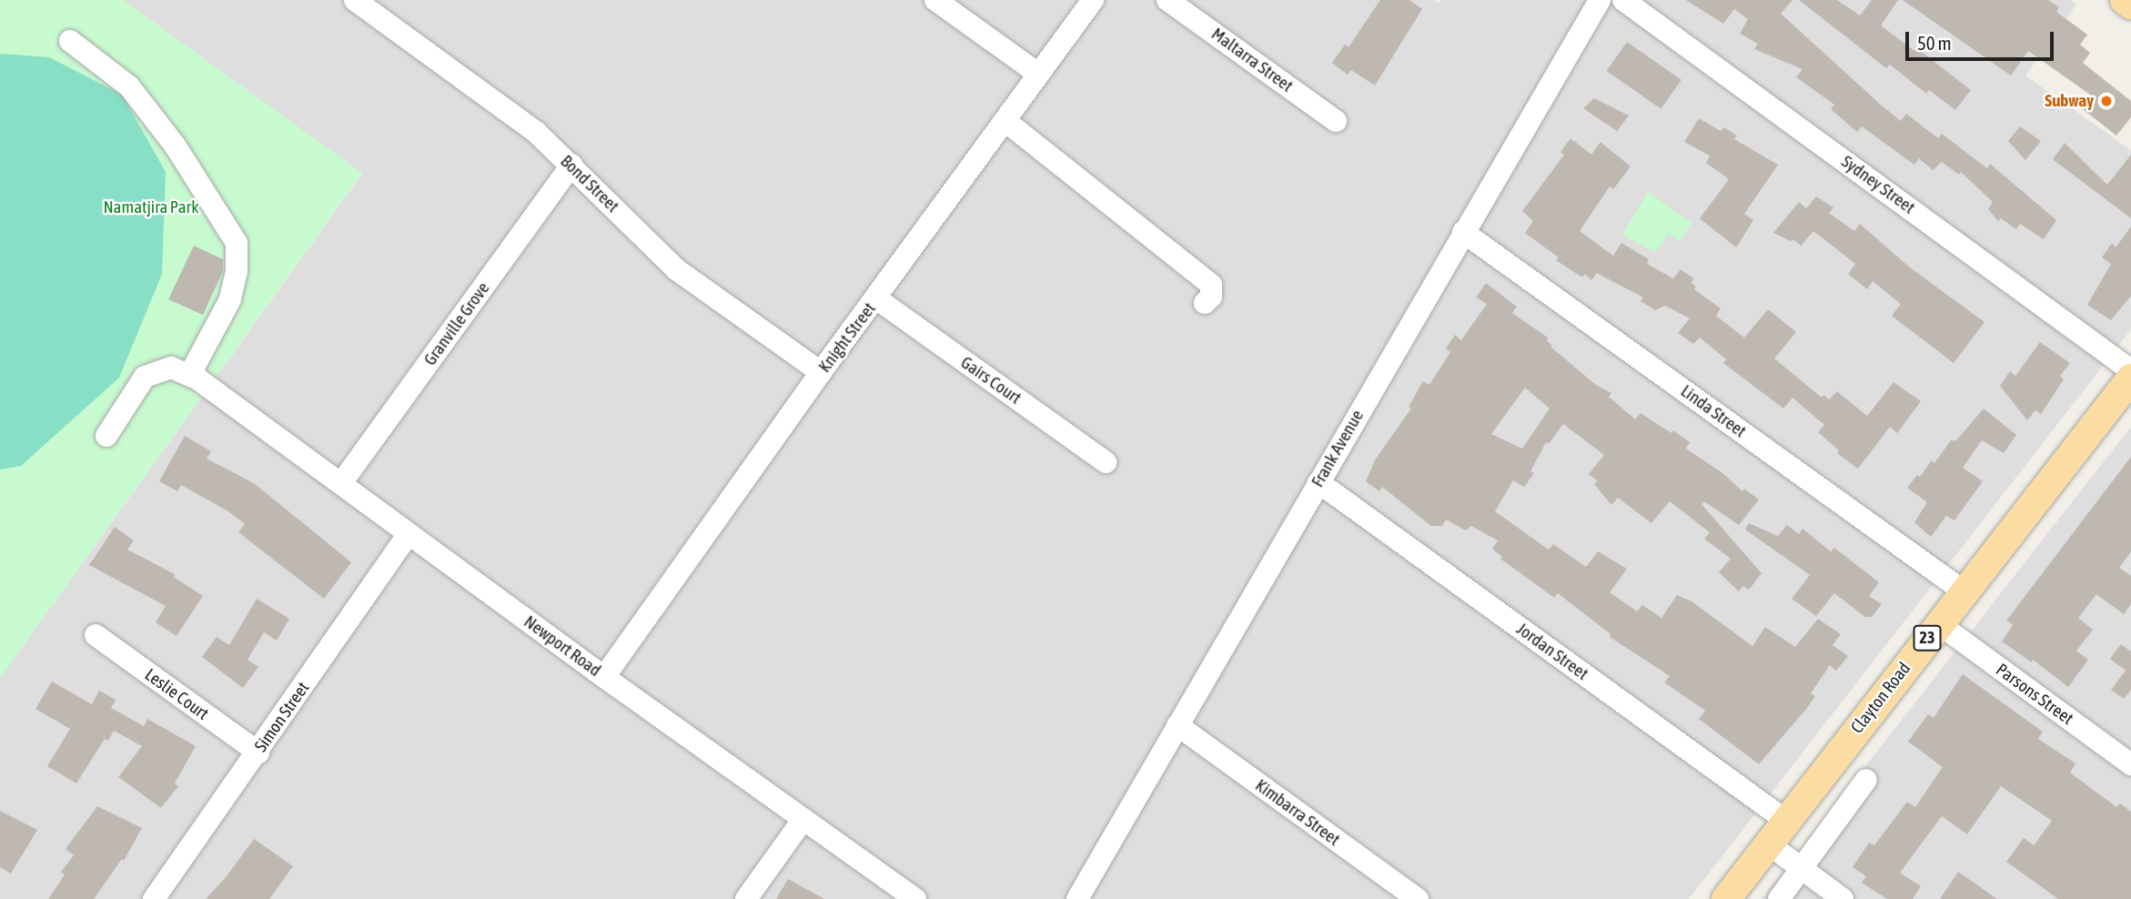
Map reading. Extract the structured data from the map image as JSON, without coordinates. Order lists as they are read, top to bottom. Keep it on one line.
{"streets":{"main road":["23","Clayton Road"],"street":["Maltarra Street","Bond Street","Sydney Street","Granville Grove","Knight Street","Gairs Court","Linda Street","Frank Avenue","Newport Road","Jordan Street","Leslie Court","Parsons Street","Simon Street","Kimbarra Street"]},"crossings":[["Bond Street","Granville Grove"],["Bond Street","Knight Street"],["Granville Grove","Newport Road"],["Knight Street","Gairs Court"],["Knight Street","Newport Road"],["Linda Street","Frank Avenue"],["Linda Street","Clayton Road"],["Frank Avenue","Jordan Street"],["Frank Avenue","Kimbarra Street"],["Newport Road","Simon Street"],["Jordan Street","Clayton Road"],["Leslie Court","Simon Street"],["Parsons Street","Clayton Road"]],"parks":["Namatjira Park"],"places":["Subway"],"scale_bar":"50 m"}
